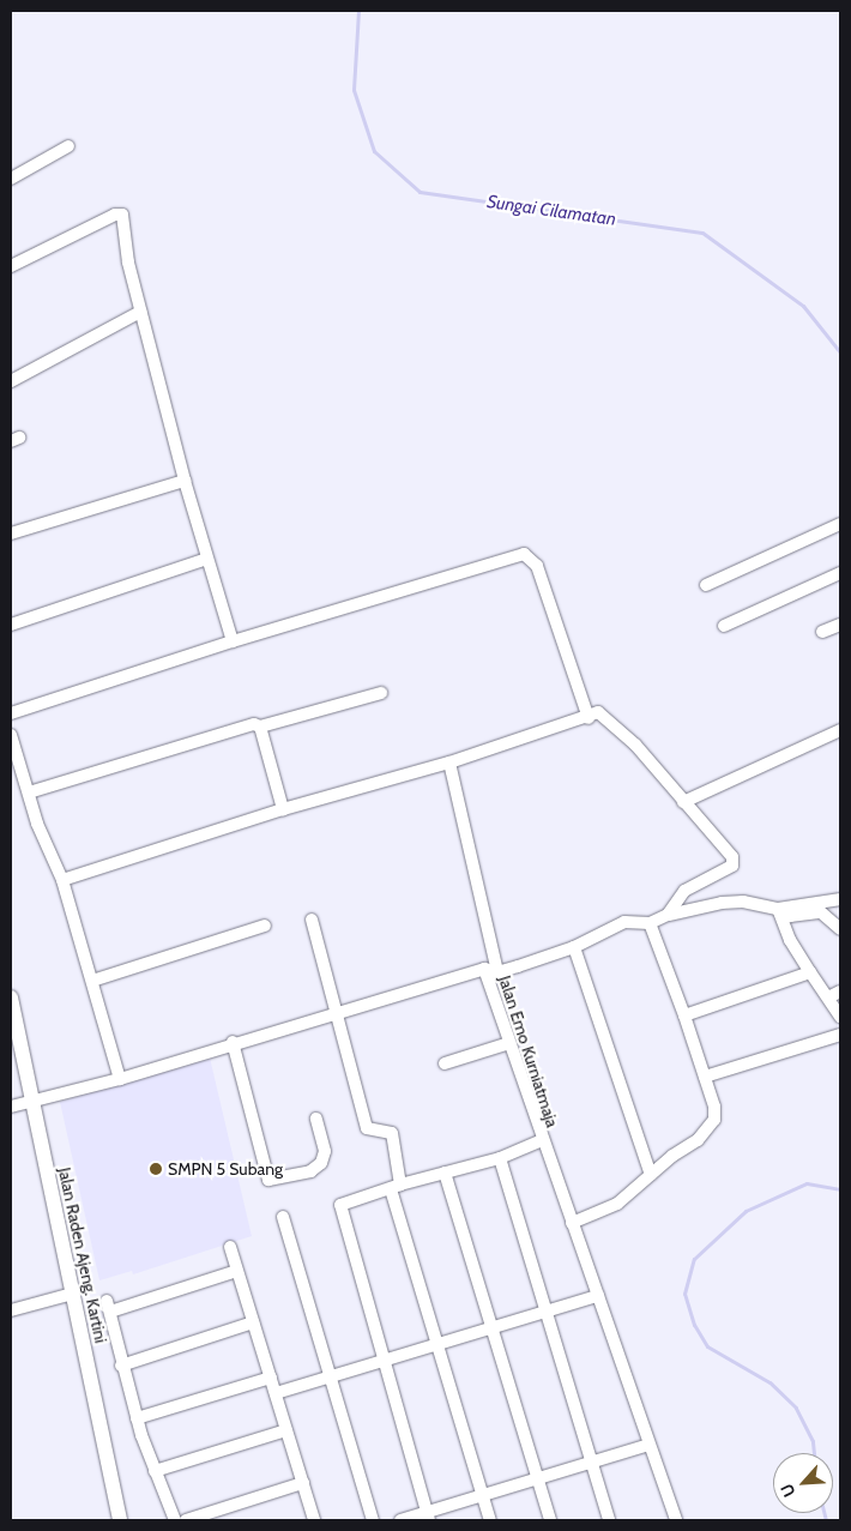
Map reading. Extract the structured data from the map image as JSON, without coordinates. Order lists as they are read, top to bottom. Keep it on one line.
{"streets":{"main road":["Jalan Raden Ajeng. Kartini"],"street":["Jalan Emo Kurniatmaja"]},"crossings":[["Jalan Emo Kurniatmaja","Jalan Raden Ajeng. Kartini"]],"water":["Sungai Cilamatan"],"places":["SMPN 5 Subang"],"north":"bottom left"}
